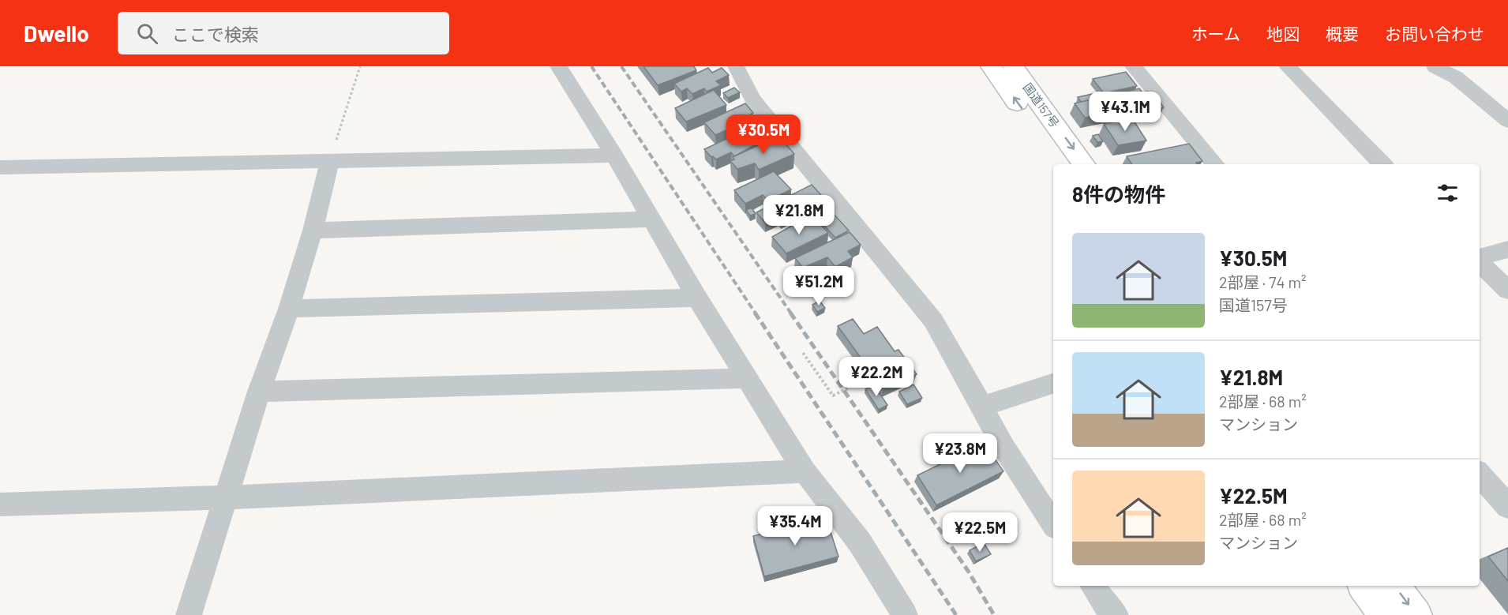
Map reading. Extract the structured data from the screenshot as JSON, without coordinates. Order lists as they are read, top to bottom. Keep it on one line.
{"streets":{"highway":["国道157号"]},"page":{"header":"Dwello","search":"ここで検索","nav":["ホーム","地図","概要","お問い合わせ"],"price":["¥43.1M","¥30.5M","¥21.8M","¥51.2M","¥22.2M","¥23.8M","¥35.4M","¥22.5M"],"heading":"8件の物件","list":[{"name":"¥30.5M","note":"2部屋 · 74 m² · 国道157号"},{"name":"¥21.8M","note":"2部屋 · 68 m² · マンション"},{"name":"¥22.5M","note":"2部屋 · 68 m² · マンション"}]}}
